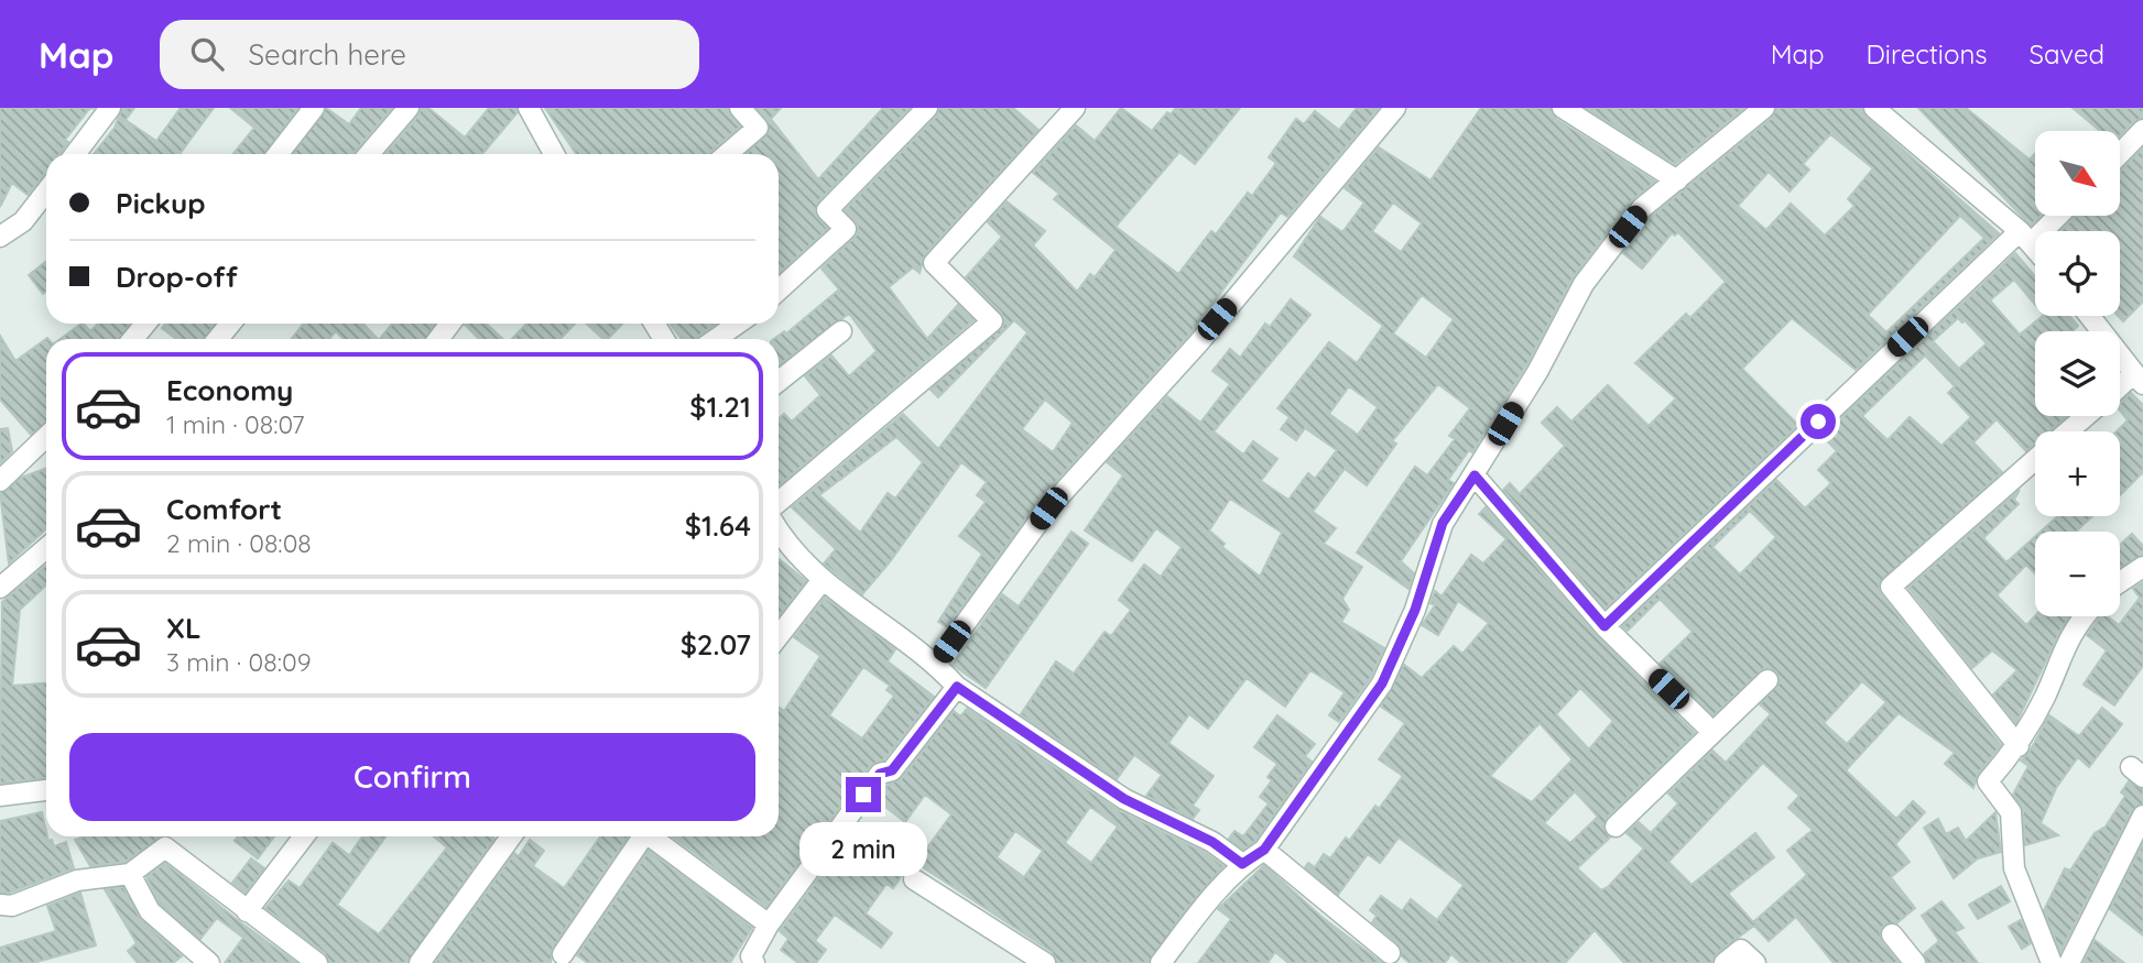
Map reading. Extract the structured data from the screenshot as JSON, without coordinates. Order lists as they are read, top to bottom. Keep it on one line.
{"north":"bottom right","page":{"header":"Map","search":"Search here","nav":["Map","Directions","Saved"],"map_buttons":["+","−"],"banner":["Pickup","Drop-off"],"list":[{"name":"Economy","note":"1 min · 08:07","value":"$1.21"},{"name":"Comfort","note":"2 min · 08:08","value":"$1.64"},{"name":"XL","note":"3 min · 08:09","value":"$2.07"}],"buttons":"Confirm","bubble":"2 min"}}
